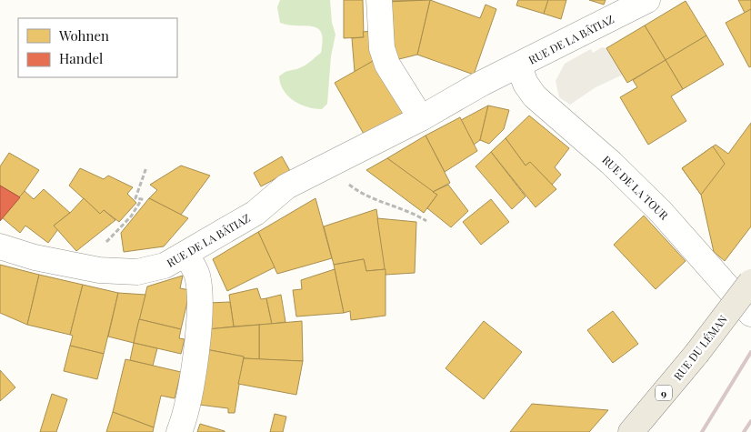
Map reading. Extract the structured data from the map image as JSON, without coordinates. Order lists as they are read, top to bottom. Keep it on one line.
{"streets":{"main road":["RUE DU LÉMAN","9"],"street":["RUE DE LA BÂTIAZ","RUE DE LA TOUR"]},"crossings":[["RUE DE LA BÂTIAZ","RUE DE LA TOUR"]],"legend":["Wohnen","Handel"]}
